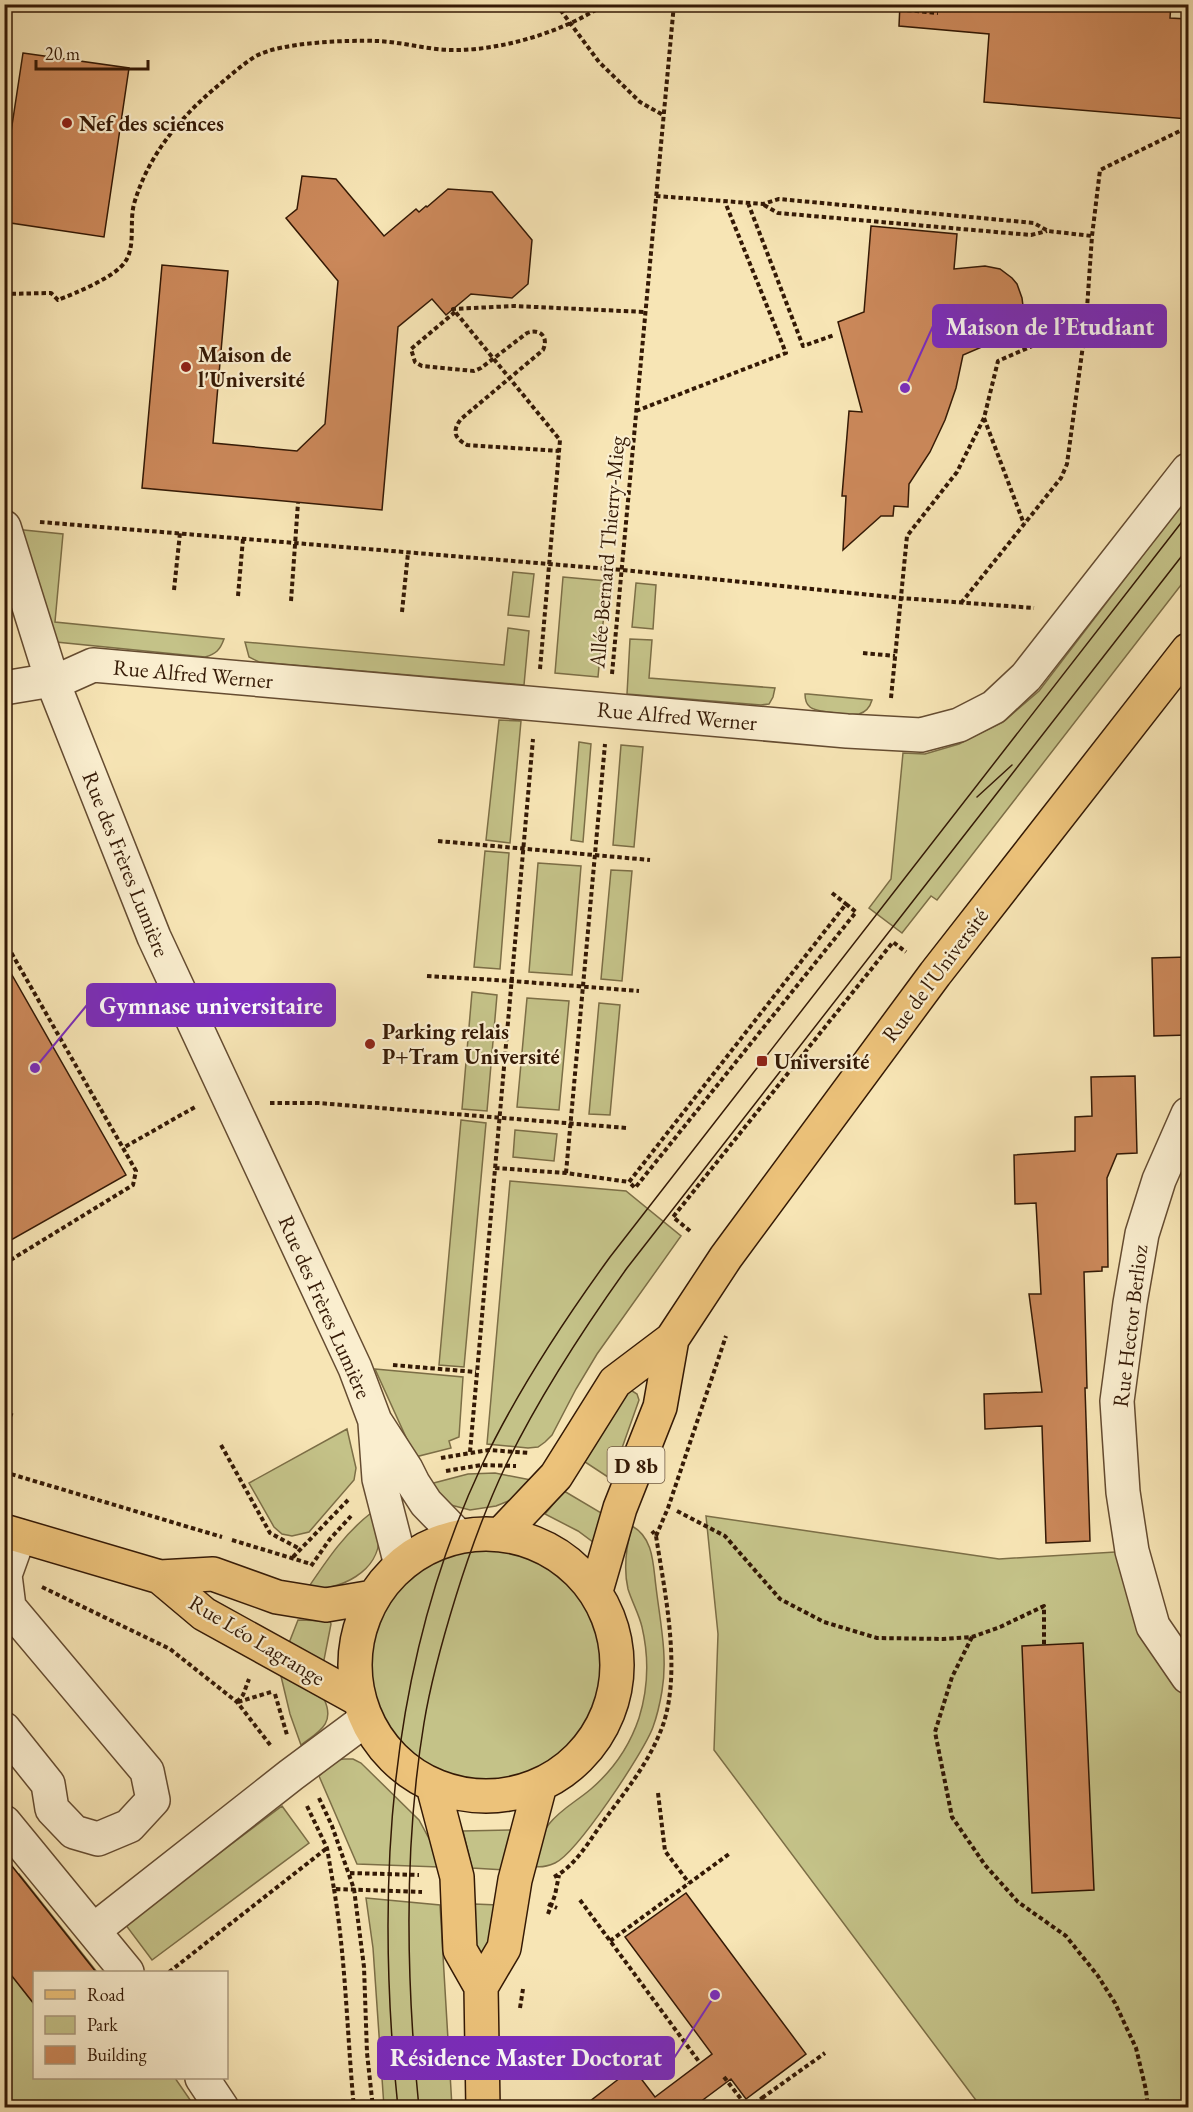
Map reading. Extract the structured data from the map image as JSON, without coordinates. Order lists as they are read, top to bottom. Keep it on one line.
{"streets":{"main road":["Rue de l'Université","D 8b","Rue Léo Lagrange"],"street":["Rue Alfred Werner","Rue des Frères Lumière","Rue Hector Berlioz"],"path":["Allée Bernard Thierry-Mieg"]},"crossings":[["Allée Bernard Thierry-Mieg","Rue Alfred Werner"],["Rue Alfred Werner","Rue des Frères Lumière"]],"places":{"other":["Nef des sciences","Maison de l'Université","Maison de l’Etudiant","Parking relais P+Tram Université","Gymnase universitaire","Résidence Master Doctorat"],"transit":["Université"]},"legend":["Road","Park","Building"],"scale_bar":"20 m"}
